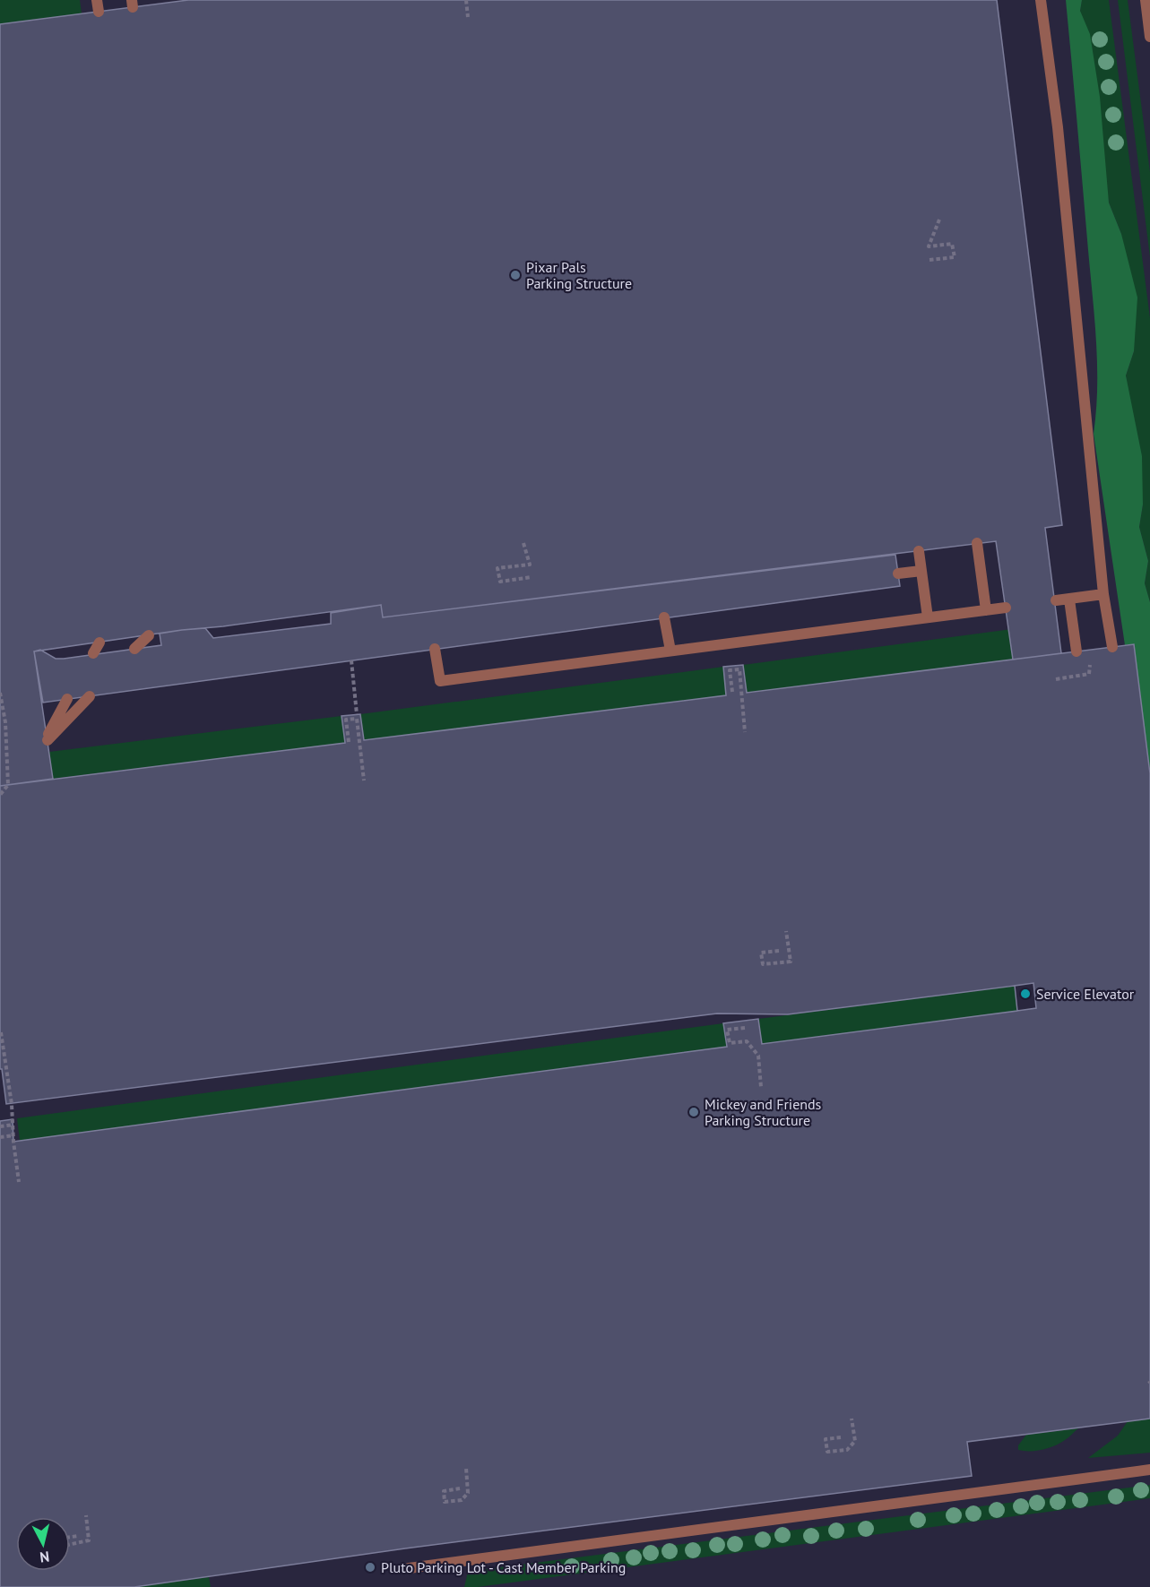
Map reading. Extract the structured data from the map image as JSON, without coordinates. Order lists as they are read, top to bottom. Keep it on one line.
{"places":["Pixar Pals Parking Structure","Service Elevator","Mickey and Friends Parking Structure","Pluto Parking Lot - Cast Member Parking"],"north":"bottom"}
